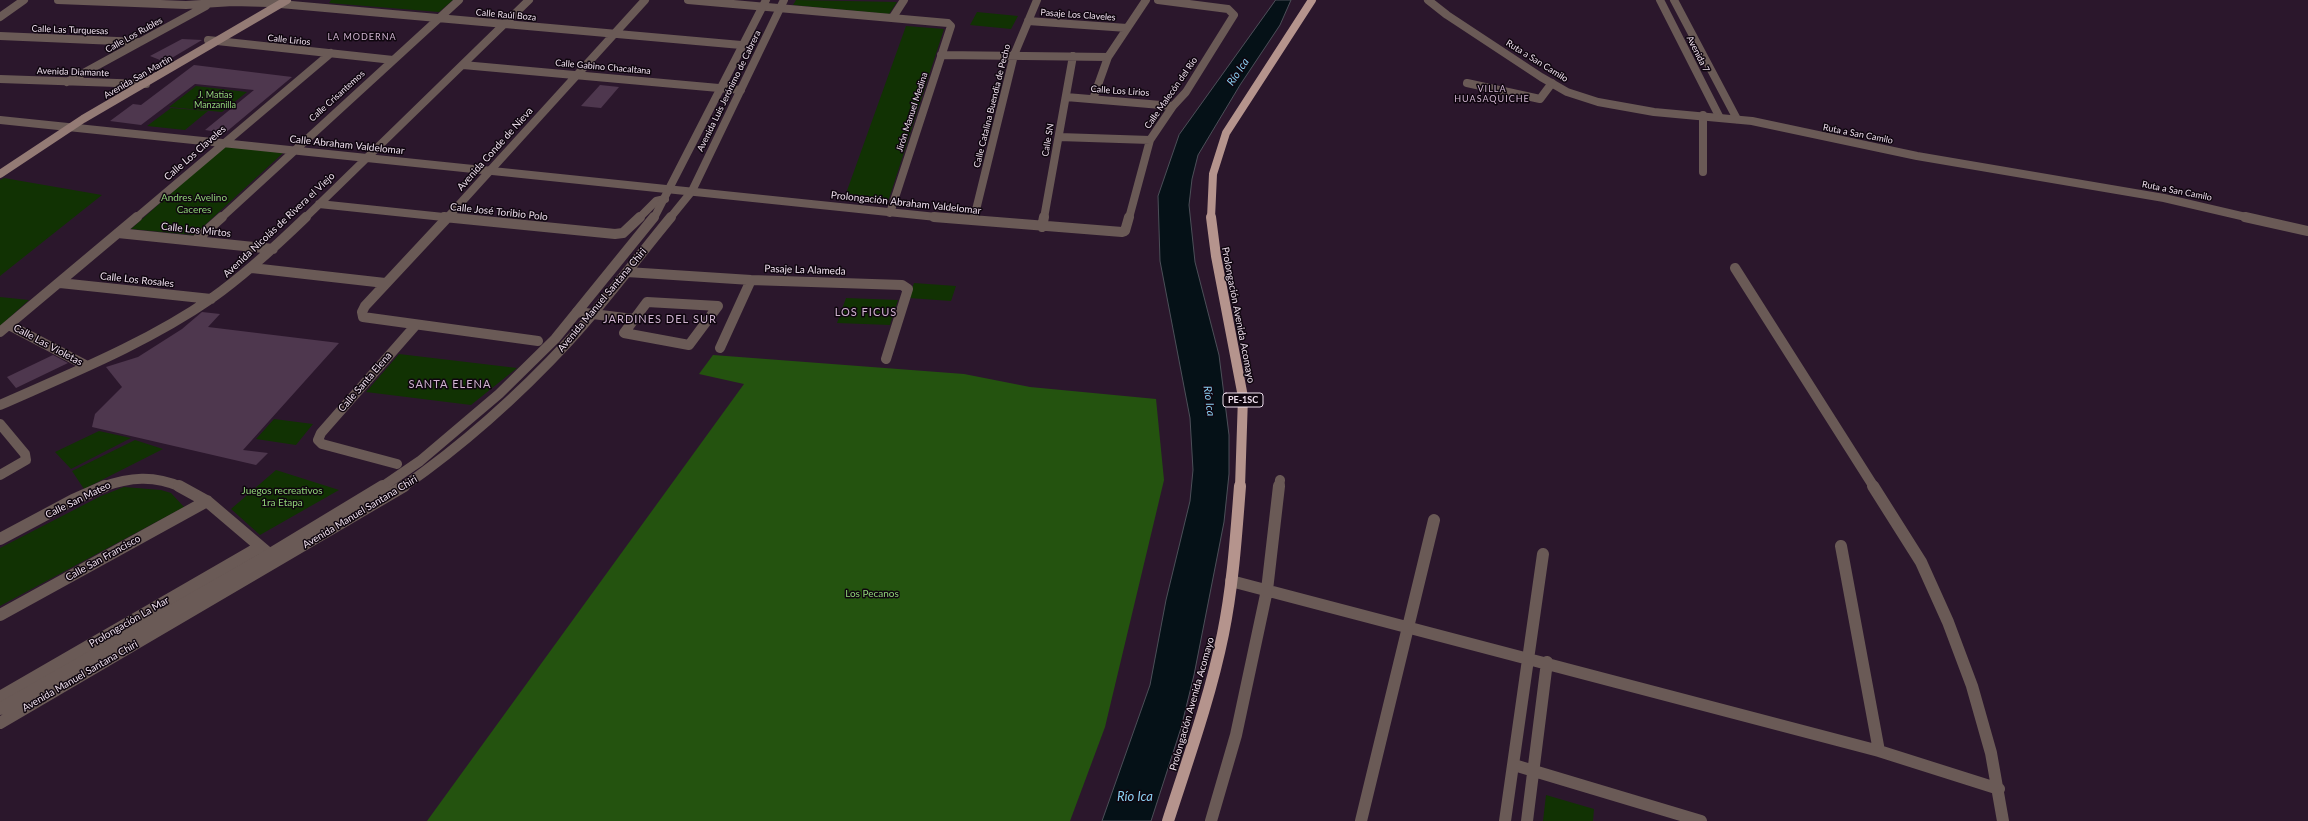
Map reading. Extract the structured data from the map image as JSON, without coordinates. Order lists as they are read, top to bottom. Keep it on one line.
{"streets":{"main road":["Avenida San Martín","Prolongación Avenida Acomayo","PE-1SC"],"street":["Calle Raúl Boza","Pasaje Los Claveles","Calle Las Turquesas","Calle Los Rubles","Calle Lirios","Avenida 7","Ruta a San Camilo","Calle Gabino Chacaltana","Avenida Diamante","Avenida Luis Jerónimo de Cabrera","Calle Los Lirios","Calle Malecón del Río","Calle Crisantemos","Calle Catalina Buendia de Pecho","Jirón Manuel Medina","Calle SN","Calle Abraham Valdelomar","Avenida Conde de Nieva","Calle Los Claveles","Prolongación Abraham Valdelomar","Calle José Toribio Polo","Avenida Nicolás de Rivera el Viejo","Calle Los Mirtos","Pasaje La Alameda","Calle Los Rosales","Avenida Manuel Santana Chiri","Calle Las Violetas","Calle Santa Elena","Calle San Mateo","Calle San Francisco","Prolongación La Mar"]},"crossings":[["Calle Raúl Boza","Calle Los Rubles"],["Calle Raúl Boza","Avenida San Martín"],["Calle Raúl Boza","Avenida Luis Jerónimo de Cabrera"],["Calle Raúl Boza","Calle Crisantemos"],["Calle Raúl Boza","Avenida Conde de Nieva"],["Calle Raúl Boza","Avenida Nicolás de Rivera el Viejo"],["Pasaje Los Claveles","Calle Catalina Buendia de Pecho"],["Calle Las Turquesas","Calle Los Rubles"],["Calle Los Rubles","Avenida Diamante"],["Calle Lirios","Avenida San Martín"],["Calle Lirios","Calle Crisantemos"],["Calle Lirios","Calle Los Claveles"],["Avenida 7","Ruta a San Camilo"],["Calle Gabino Chacaltana","Avenida Luis Jerónimo de Cabrera"],["Calle Gabino Chacaltana","Avenida Conde de Nieva"],["Calle Gabino Chacaltana","Avenida Nicolás de Rivera el Viejo"],["Avenida Diamante","Avenida San Martín"],["Avenida San Martín","Calle Abraham Valdelomar"],["Avenida Luis Jerónimo de Cabrera","Calle Abraham Valdelomar"],["Avenida Luis Jerónimo de Cabrera","Prolongación Abraham Valdelomar"],["Avenida Luis Jerónimo de Cabrera","Avenida Manuel Santana Chiri"],["Calle Los Lirios","Calle Malecón del Río"],["Calle Los Lirios","Calle SN"],["Calle Malecón del Río","Prolongación Abraham Valdelomar"],["Calle Crisantemos","Calle Abraham Valdelomar"],["Calle Crisantemos","Calle Los Mirtos"],["Calle Catalina Buendia de Pecho","Prolongación Abraham Valdelomar"],["Jirón Manuel Medina","Prolongación Abraham Valdelomar"],["Calle SN","Prolongación Abraham Valdelomar"],["Calle Abraham Valdelomar","Avenida Conde de Nieva"],["Calle Abraham Valdelomar","Calle Los Claveles"],["Calle Abraham Valdelomar","Prolongación Abraham Valdelomar"],["Calle Abraham Valdelomar","Avenida Nicolás de Rivera el Viejo"],["Calle Abraham Valdelomar","Avenida Manuel Santana Chiri"],["Avenida Conde de Nieva","Calle José Toribio Polo"],["Avenida Conde de Nieva","Calle Santa Elena"],["Calle Los Claveles","Calle Los Mirtos"],["Calle Los Claveles","Calle Los Rosales"],["Calle Los Claveles","Calle Las Violetas"],["Prolongación Abraham Valdelomar","Avenida Manuel Santana Chiri"],["Calle José Toribio Polo","Avenida Nicolás de Rivera el Viejo"],["Calle José Toribio Polo","Avenida Manuel Santana Chiri"],["Avenida Nicolás de Rivera el Viejo","Calle Los Mirtos"],["Avenida Nicolás de Rivera el Viejo","Calle Los Rosales"],["Avenida Nicolás de Rivera el Viejo","Calle Las Violetas"],["Pasaje La Alameda","Avenida Manuel Santana Chiri"],["Avenida Manuel Santana Chiri","Calle San Mateo"],["Calle San Mateo","Calle San Francisco"],["Calle San Mateo","Prolongación La Mar"]],"districts":["LA MODERNA","VILLA HUASAQUICHE","LOS FICUS","JARDINES DEL SUR","SANTA ELENA"],"water":["Río Ica"],"parks":["J. Matias Manzanilla","Andres Avelino Caceres","Juegos recreativos 1ra Etapa","Los Pecanos"]}
